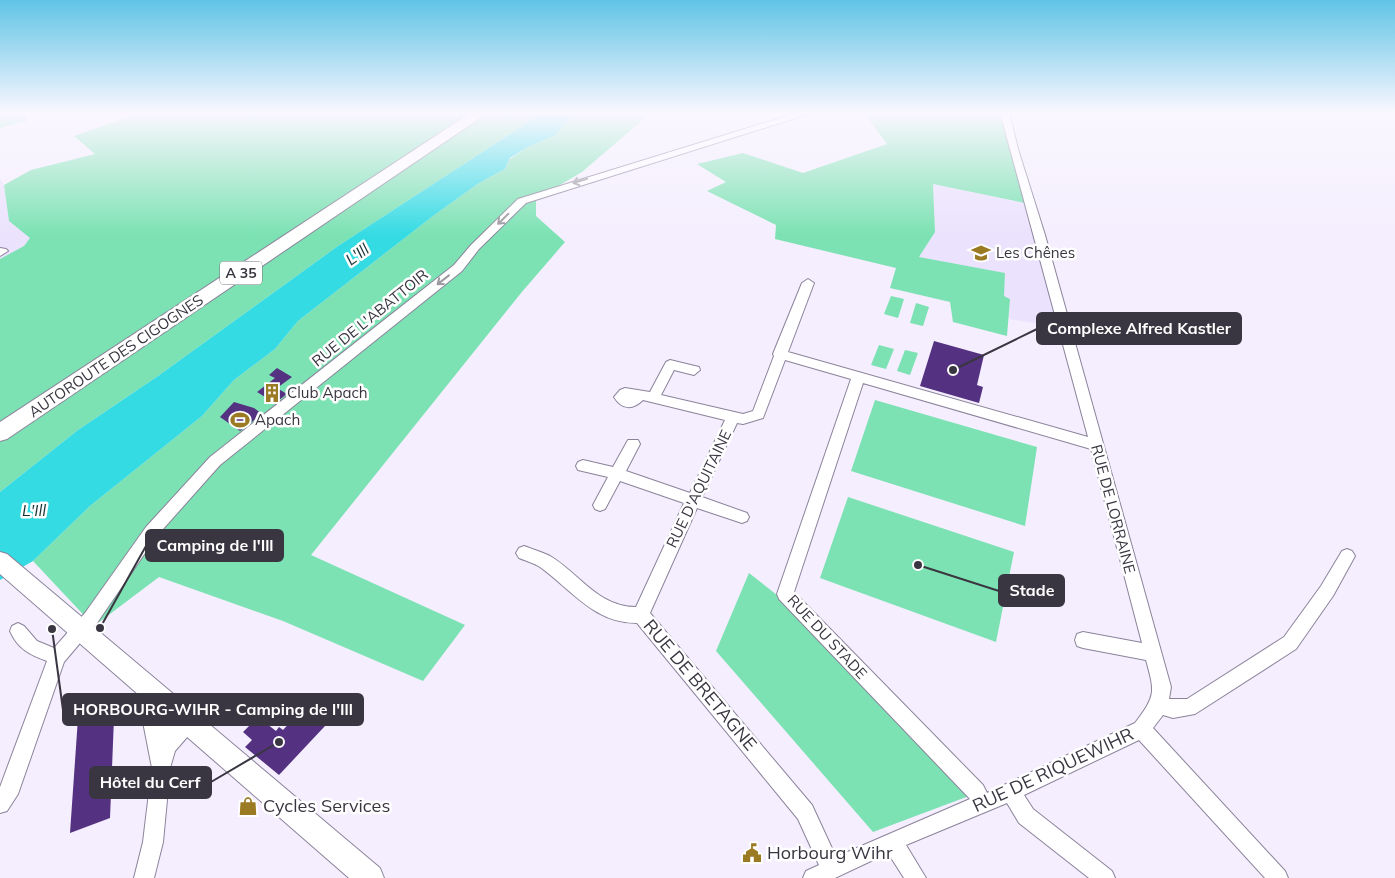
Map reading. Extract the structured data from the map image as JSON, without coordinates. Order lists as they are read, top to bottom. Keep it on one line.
{"streets":{"highway":["A 35","AUTOROUTE DES CIGOGNES"],"street":["RUE DE L'ABATTOIR","RUE D'AQUITAINE","RUE DE LORRAINE","RUE DU STADE","RUE DE BRETAGNE","RUE DE RIQUEWIHR"]},"crossings":[["RUE D'AQUITAINE","RUE DE BRETAGNE"],["RUE DE LORRAINE","RUE DE RIQUEWIHR"],["RUE DU STADE","RUE DE RIQUEWIHR"],["RUE DE BRETAGNE","RUE DE RIQUEWIHR"]],"one_way":["RUE DE L'ABATTOIR"],"water":["L'Ill"],"places":{"school or university":["Les Chênes"],"other":["Complexe Alfred Kastler","Stade","Camping de l'Ill","HORBOURG-WIHR - Camping de l'Ill","Hôtel du Cerf"],"building":["Club Apach"],"sports":["Apach"],"shop":["Cycles Services"],"public building":["Horbourg Wihr"]}}
